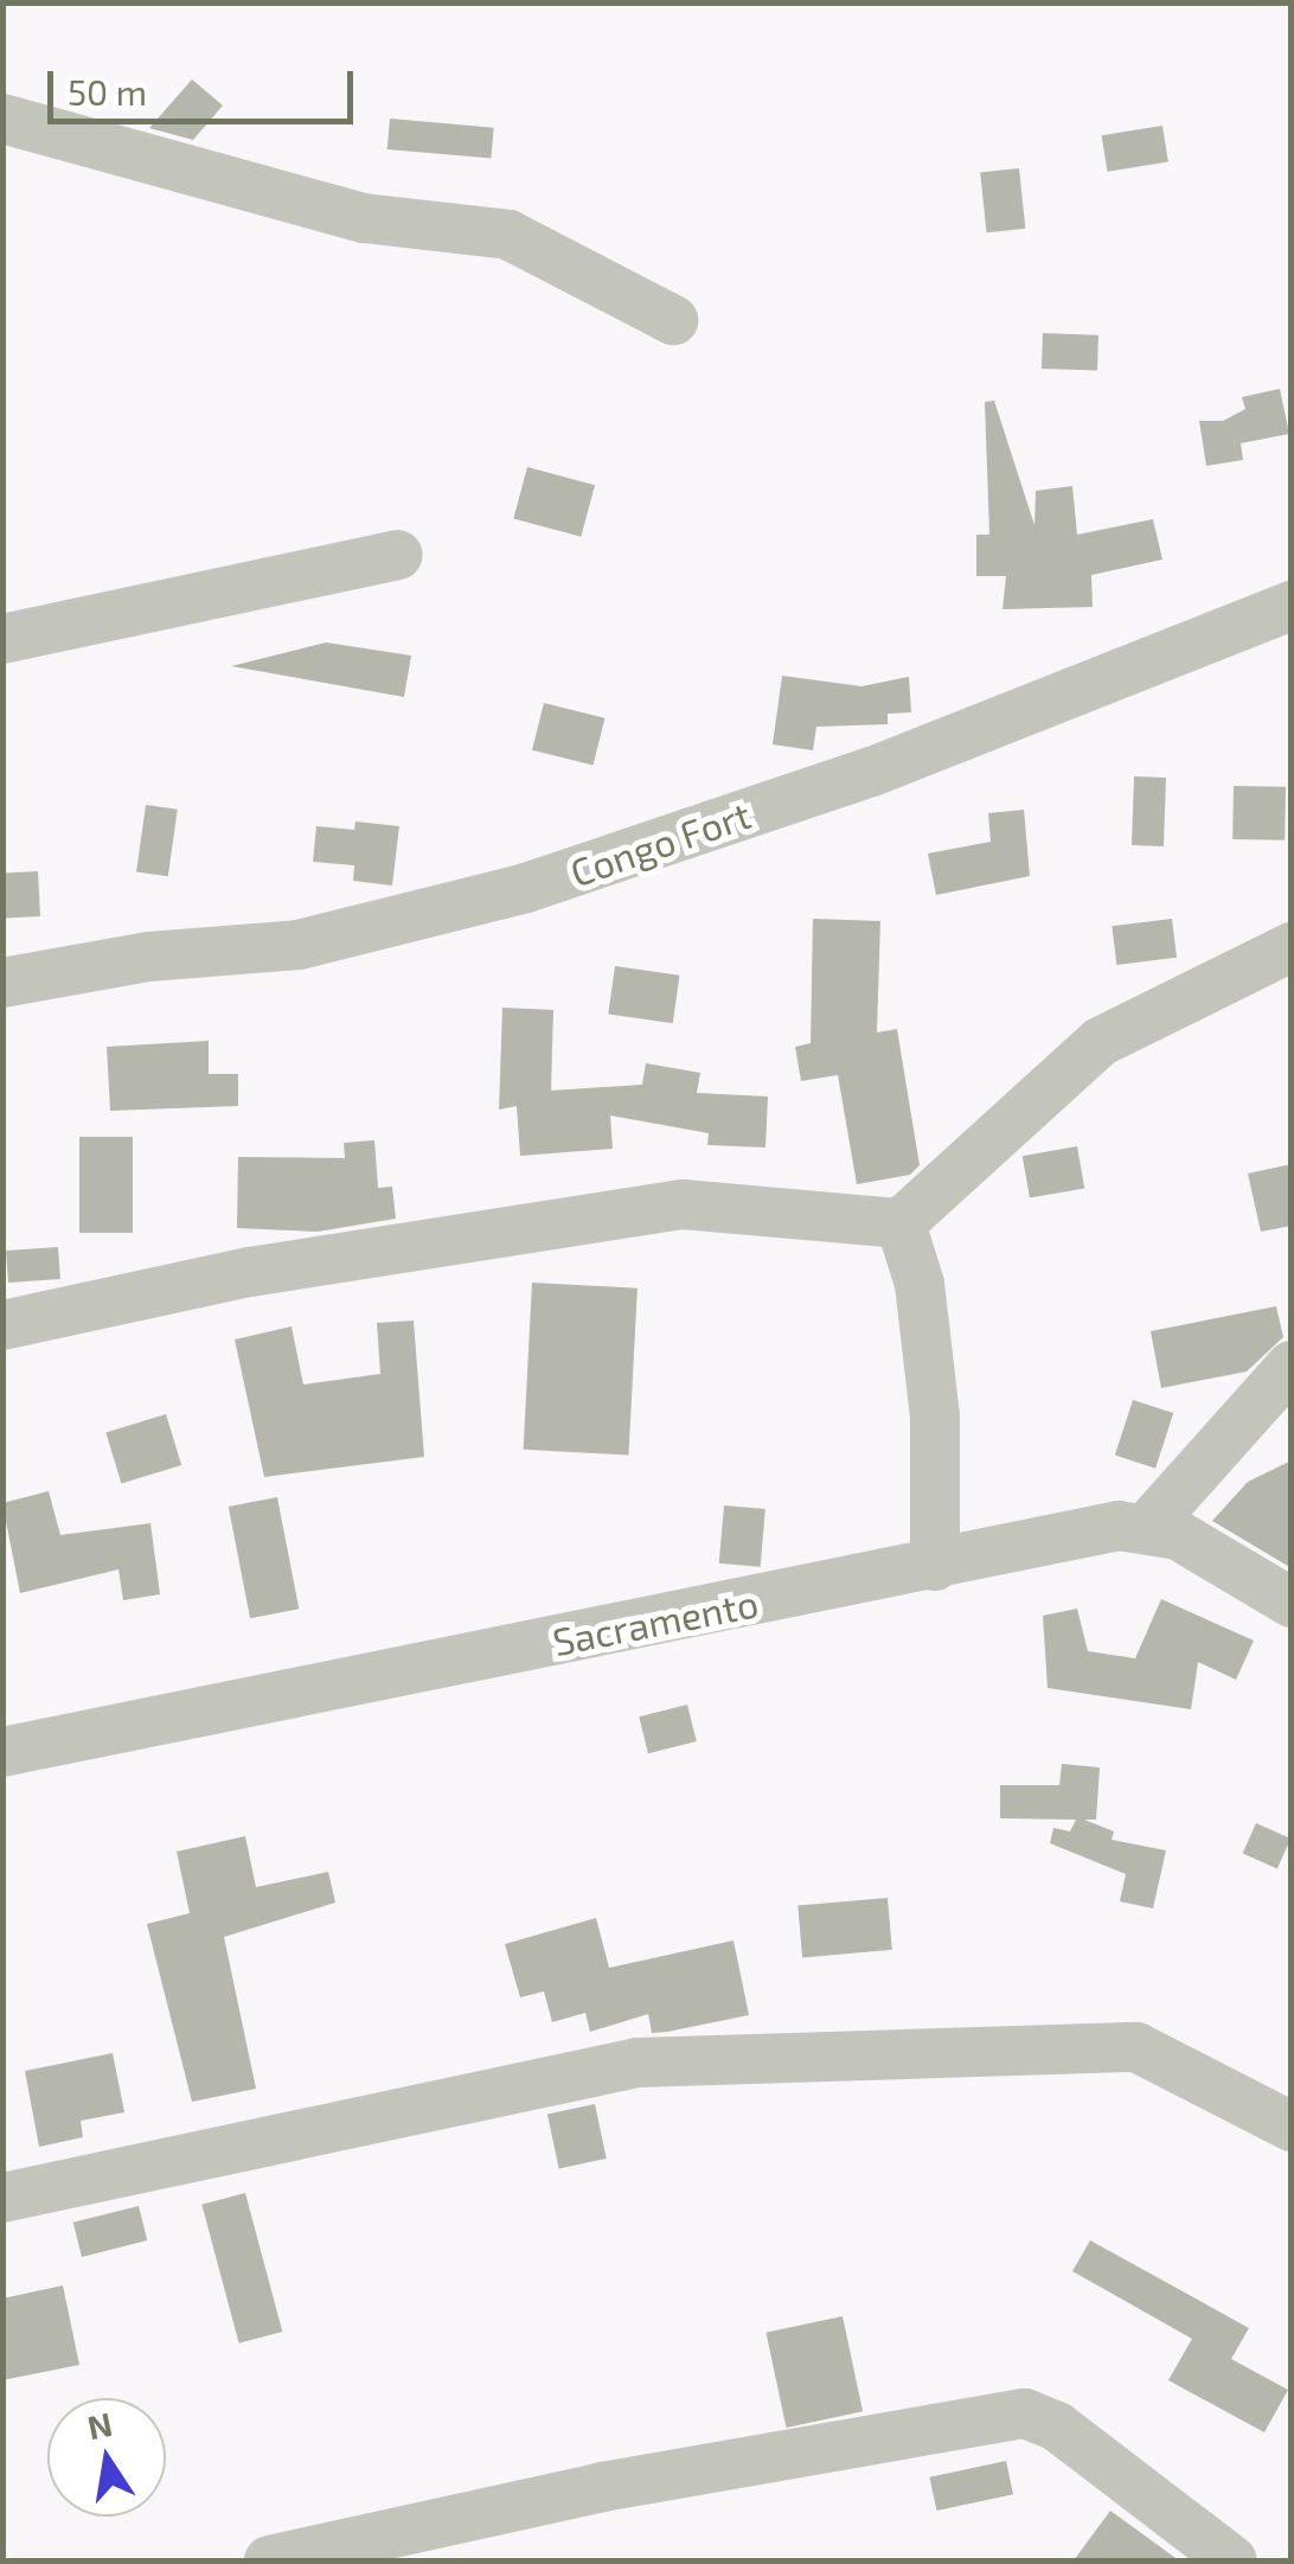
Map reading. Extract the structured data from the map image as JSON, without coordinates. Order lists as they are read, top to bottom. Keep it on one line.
{"streets":{"street":["Congo Fort","Sacramento"]},"scale_bar":"50 m","north":"top"}
